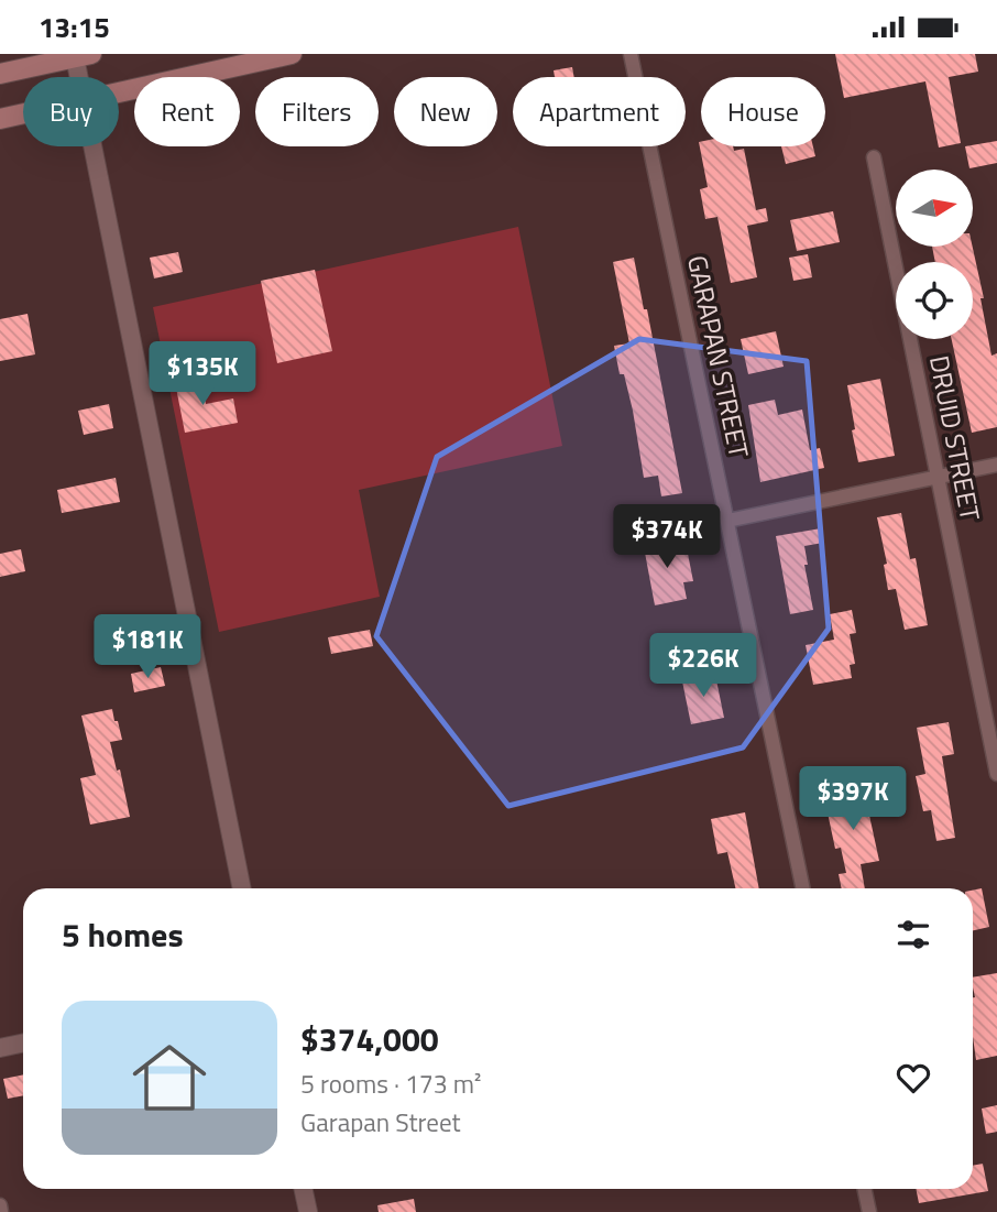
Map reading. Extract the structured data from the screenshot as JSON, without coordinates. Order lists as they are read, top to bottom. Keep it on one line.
{"streets":{"street":["GARAPAN STREET","DRUID STREET"]},"north":"right","page":{"status":"13:15","chip":["Buy","Rent","Filters","New","Apartment","House"],"price":["$135K","$374K","$181K","$226K","$397K"],"heading":"5 homes","list":[{"name":"$374,000","note":"5 rooms · 173 m² · Garapan Street"}]}}
